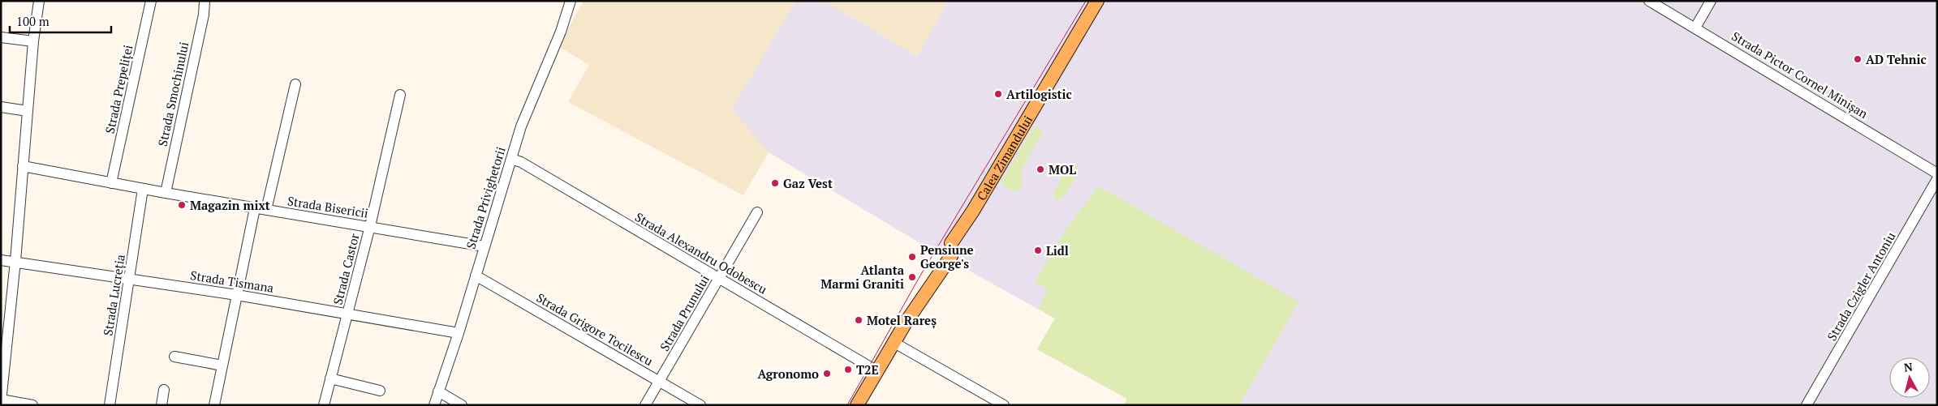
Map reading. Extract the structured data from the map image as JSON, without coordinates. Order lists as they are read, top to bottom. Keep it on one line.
{"streets":{"main road":["Calea Zimandului"],"street":["Strada Pictor Cornel Minișan","Strada Prepeliței","Strada Smochinului","Strada Privighetorii","Strada Bisericii","Strada Alexandru Odobescu","Strada Castor","Strada Tismana","Strada Czigler Antoniu","Strada Lucreția","Strada Prunului","Strada Grigore Tocilescu"]},"crossings":[["Strada Prepeliței","Strada Bisericii"],["Strada Smochinului","Strada Bisericii"],["Calea Zimandului","Strada Alexandru Odobescu"],["Strada Privighetorii","Strada Bisericii"],["Strada Privighetorii","Strada Alexandru Odobescu"],["Strada Privighetorii","Strada Tismana"],["Strada Privighetorii","Strada Grigore Tocilescu"],["Strada Bisericii","Strada Castor"],["Strada Bisericii","Strada Lucreția"],["Strada Alexandru Odobescu","Strada Prunului"],["Strada Castor","Strada Tismana"],["Strada Tismana","Strada Lucreția"],["Strada Prunului","Strada Grigore Tocilescu"]],"places":["AD Tehnic","Artilogistic","MOL","Gaz Vest","Magazin mixt","Lidl","Pensiune George's","Atlanta Marmi Graniti","Motel Rareș","T2E","Agronomo"],"scale_bar":"100 m","north":"top"}
